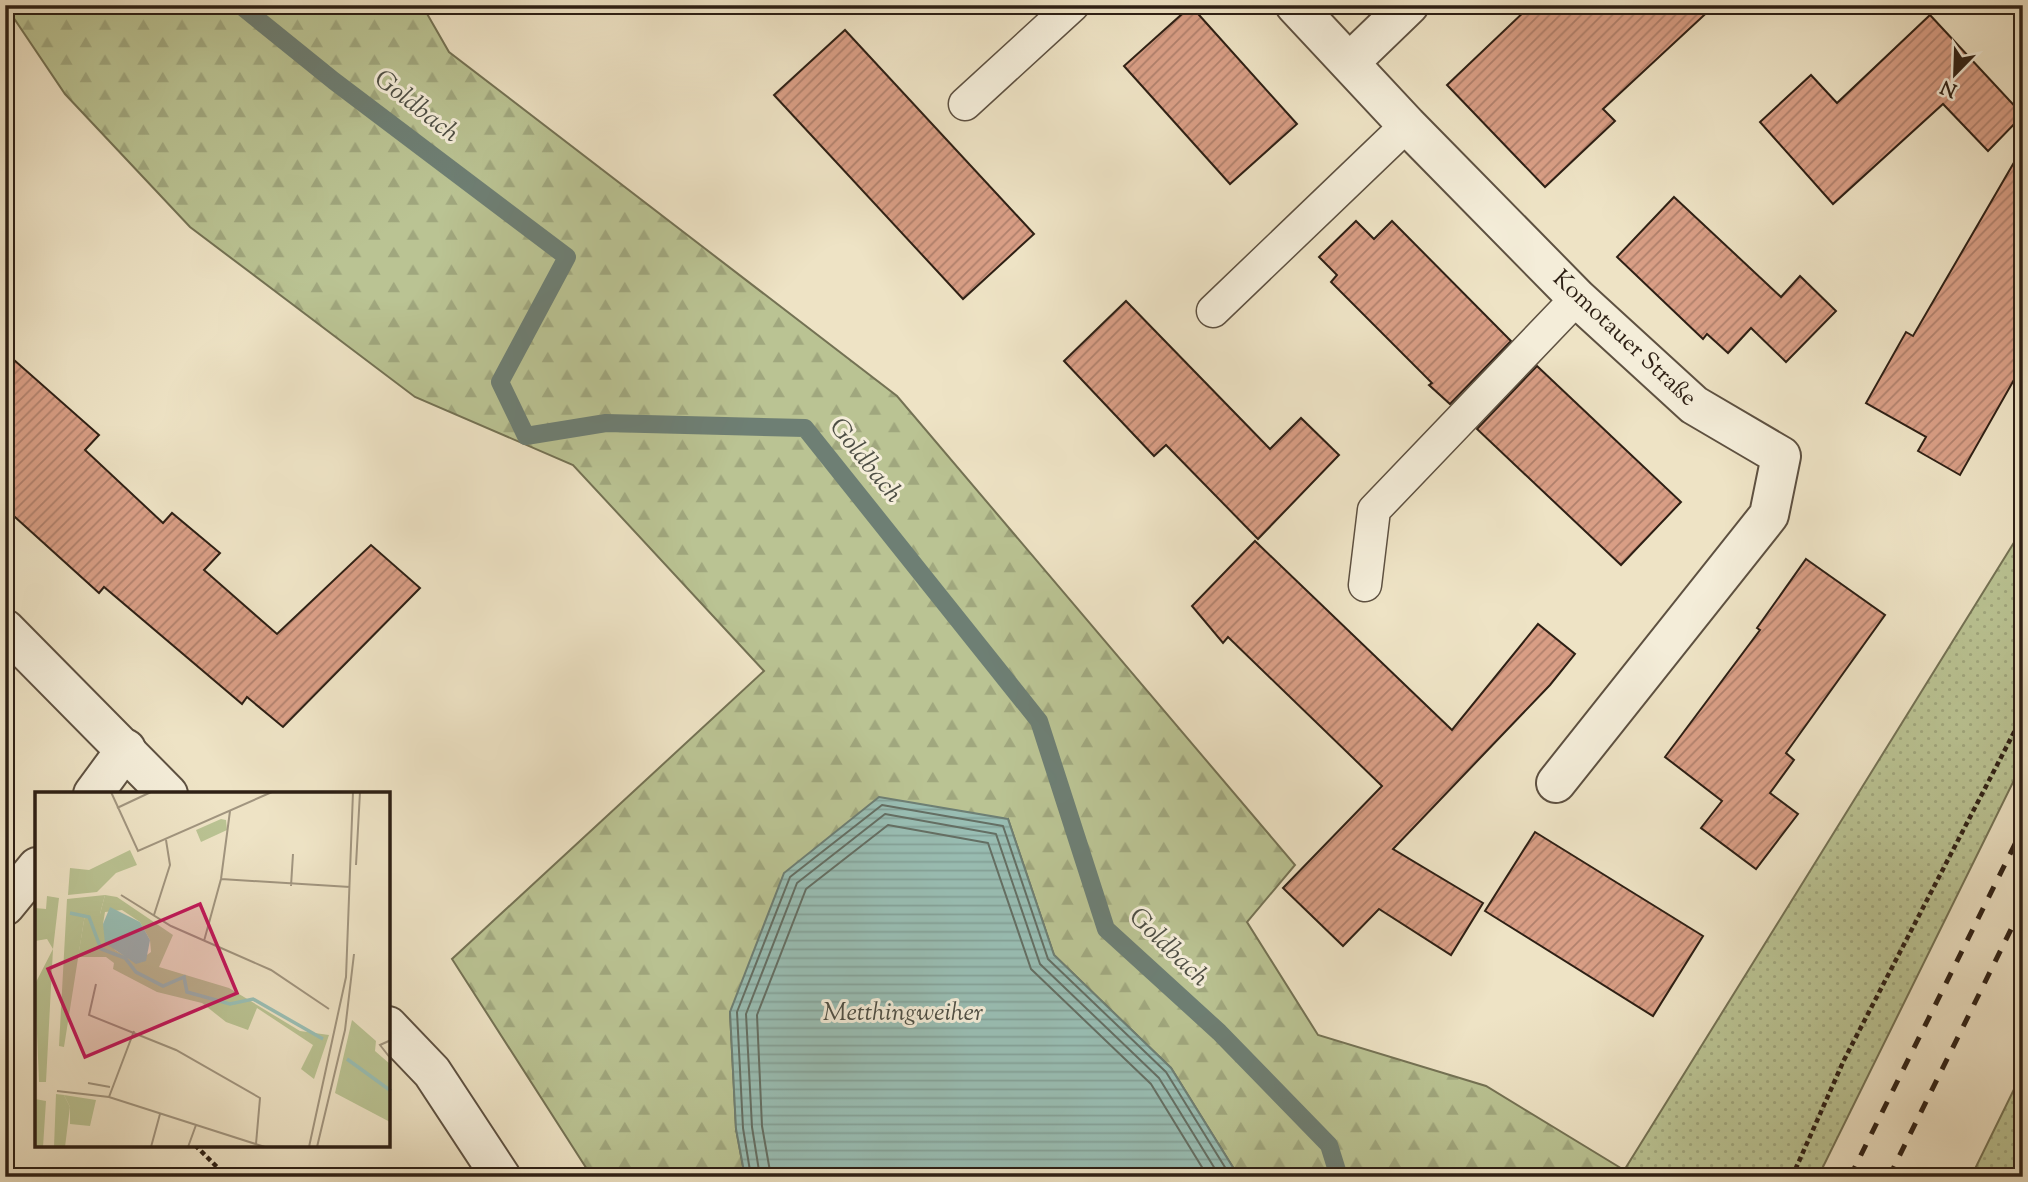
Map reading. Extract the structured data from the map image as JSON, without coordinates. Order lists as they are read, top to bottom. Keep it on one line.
{"streets":{"street":["Komotauer Straße"]},"water":["Goldbach","Metthingweiher"],"north":"bottom left"}
